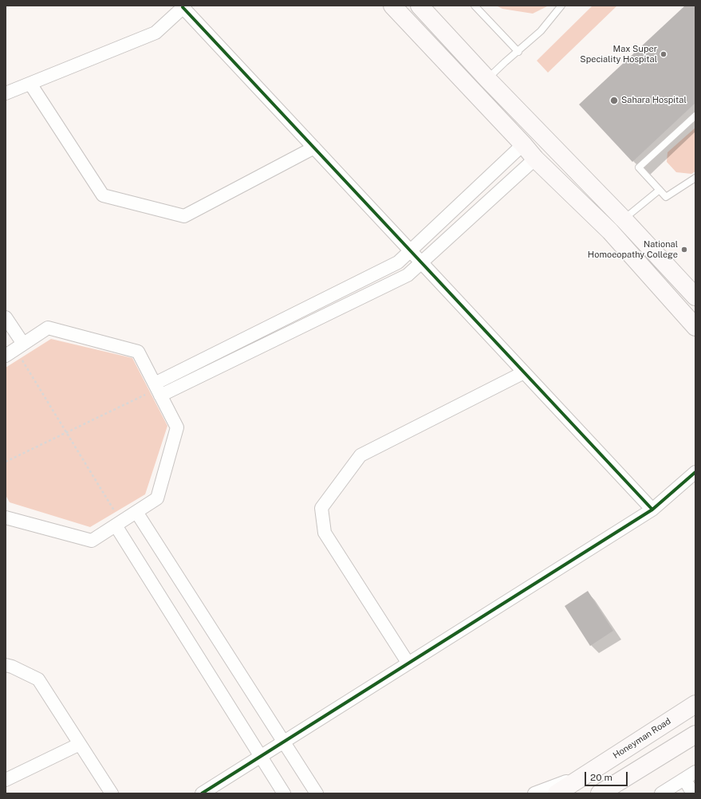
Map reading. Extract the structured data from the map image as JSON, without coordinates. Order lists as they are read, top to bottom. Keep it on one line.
{"streets":{"street":["Honeyman Road"]},"places":["Max Super Speciality Hospital","Sahara Hospital","National Homoeopathy College"],"scale_bar":"20 m"}
